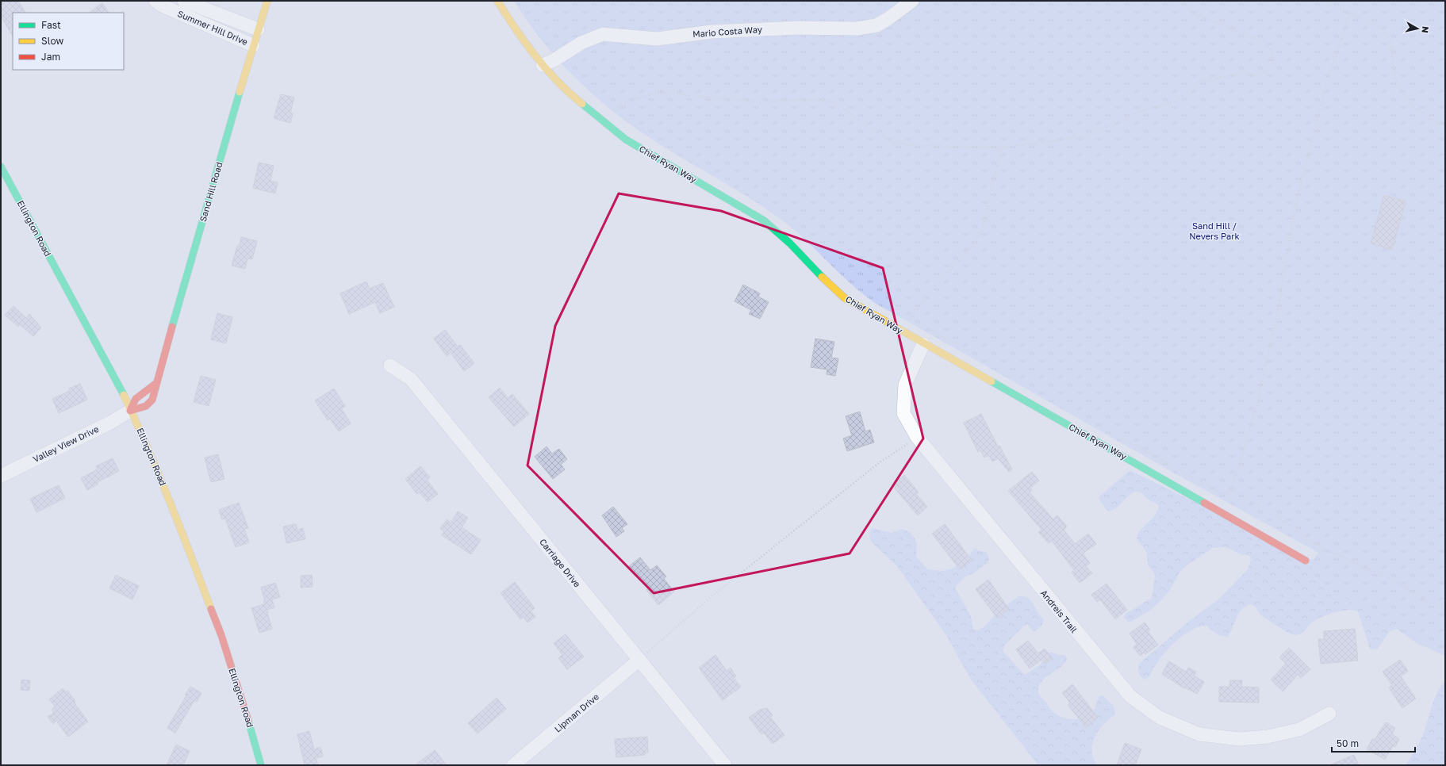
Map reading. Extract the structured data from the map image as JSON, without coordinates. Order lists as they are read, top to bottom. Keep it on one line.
{"streets":{"street":["Summer Hill Drive","Mario Costa Way","Chief Ryan Way","Sand Hill Road","Ellington Road","Valley View Drive","Carriage Drive","Andreis Trail","Lipman Drive"]},"crossings":[["Summer Hill Drive","Sand Hill Road"],["Mario Costa Way","Chief Ryan Way"],["Chief Ryan Way","Andreis Trail"],["Sand Hill Road","Ellington Road"],["Sand Hill Road","Valley View Drive"],["Ellington Road","Valley View Drive"],["Carriage Drive","Lipman Drive"]],"parks":["Sand Hill / Nevers Park"],"legend":["Fast","Slow","Jam"],"scale_bar":"50 m","north":"right"}
